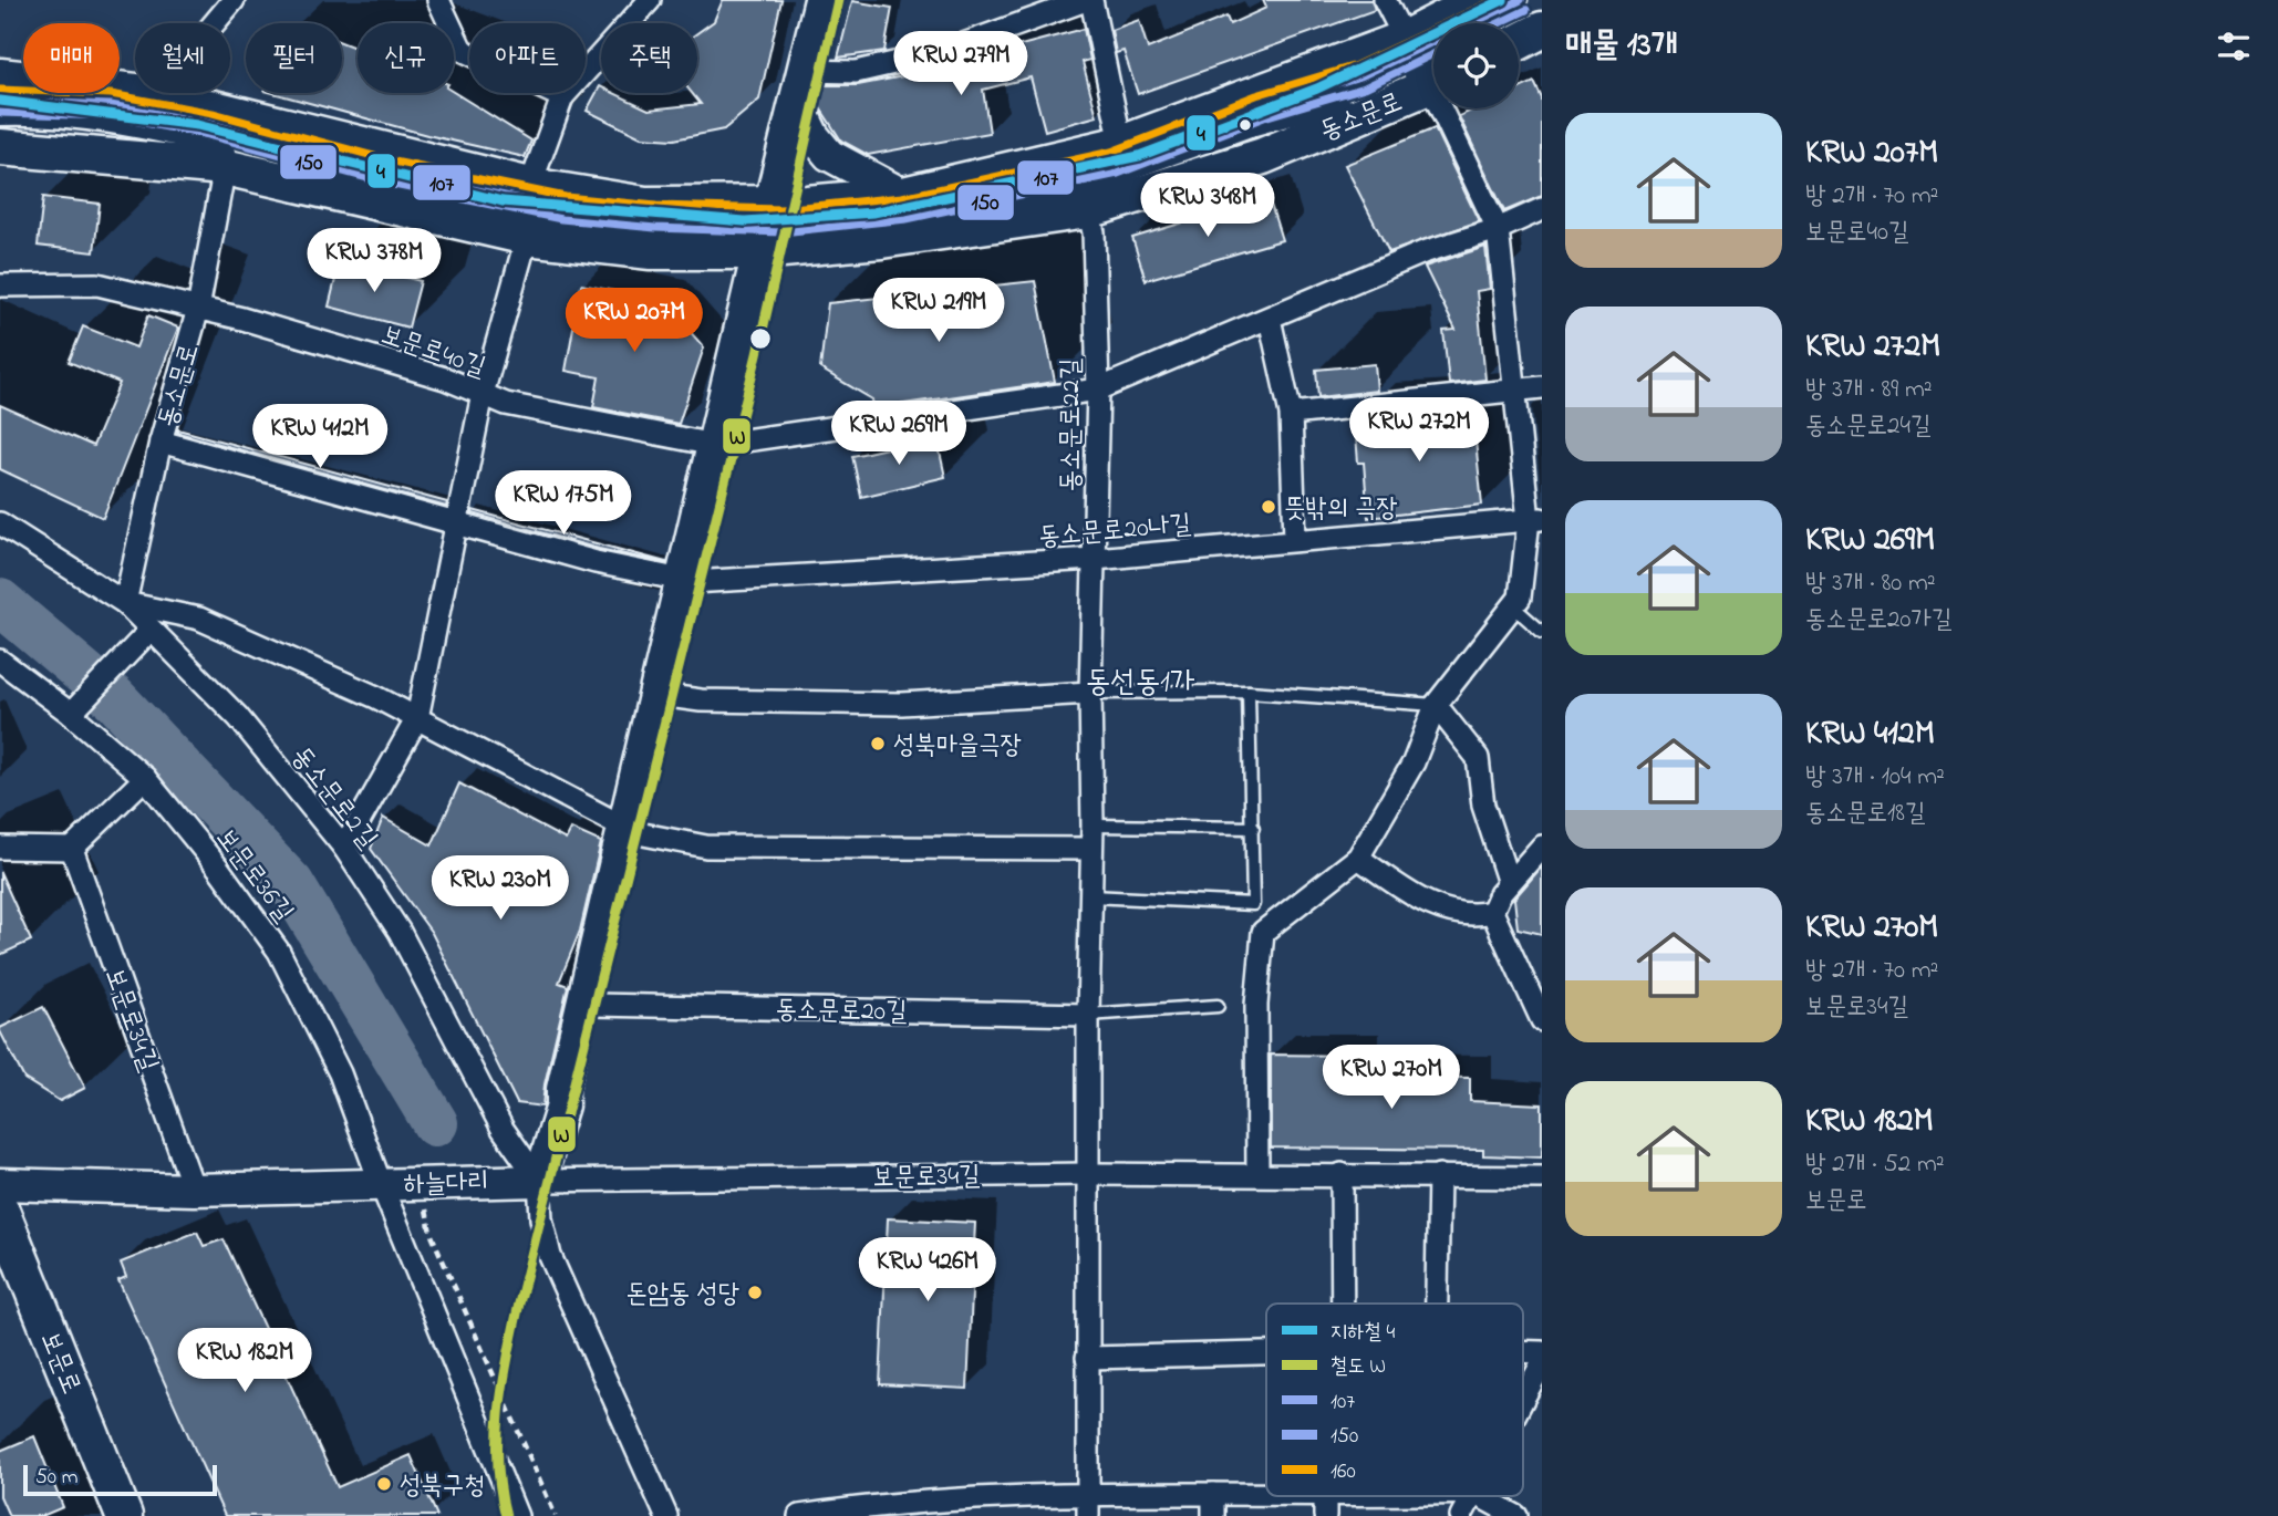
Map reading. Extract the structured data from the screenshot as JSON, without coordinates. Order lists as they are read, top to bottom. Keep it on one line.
{"streets":{"main road":["동소문로","보문로"],"street":["보문로40길","동소문로22길","동소문로20나길","동소문로2길","보문로36길","동소문로20길","보문로34길","하늘다리"]},"crossings":[["동소문로","보문로40길"],["동소문로","동소문로22길"],["동소문로","동소문로20나길"],["동소문로","동소문로2길"],["보문로40길","동소문로22길"],["동소문로22길","동소문로20나길"],["동소문로22길","동소문로20길"],["동소문로22길","보문로34길"],["동소문로2길","보문로34길"],["동소문로2길","하늘다리"],["보문로36길","하늘다리"],["보문로34길","하늘다리"]],"districts":["동선동1가"],"places":["뜻밖의 극장","성북마을극장","돈암동 성당","성북구청"],"lines":["metro line 4","rail line W","transit line 107","transit line 160","transit line 150"],"legend":["지하철 4","철도 W","107","150","160"],"scale_bar":"50 m","page":{"heading":"매물 13개","chip":["매매","월세","필터","신규","아파트","주택"],"price":["KRW 279M","KRW 348M","KRW 378M","KRW 219M","KRW 207M","KRW 272M","KRW 269M","KRW 412M","KRW 175M","KRW 230M","KRW 270M","KRW 426M","KRW 182M"],"list":[{"name":"KRW 207M","note":"방 2개 · 70 m² · 보문로40길"},{"name":"KRW 272M","note":"방 3개 · 89 m² · 동소문로24길"},{"name":"KRW 269M","note":"방 3개 · 80 m² · 동소문로20가길"},{"name":"KRW 412M","note":"방 3개 · 104 m² · 동소문로18길"},{"name":"KRW 270M","note":"방 2개 · 70 m² · 보문로34길"},{"name":"KRW 182M","note":"방 2개 · 52 m² · 보문로"}],"scale":"50 m"}}
